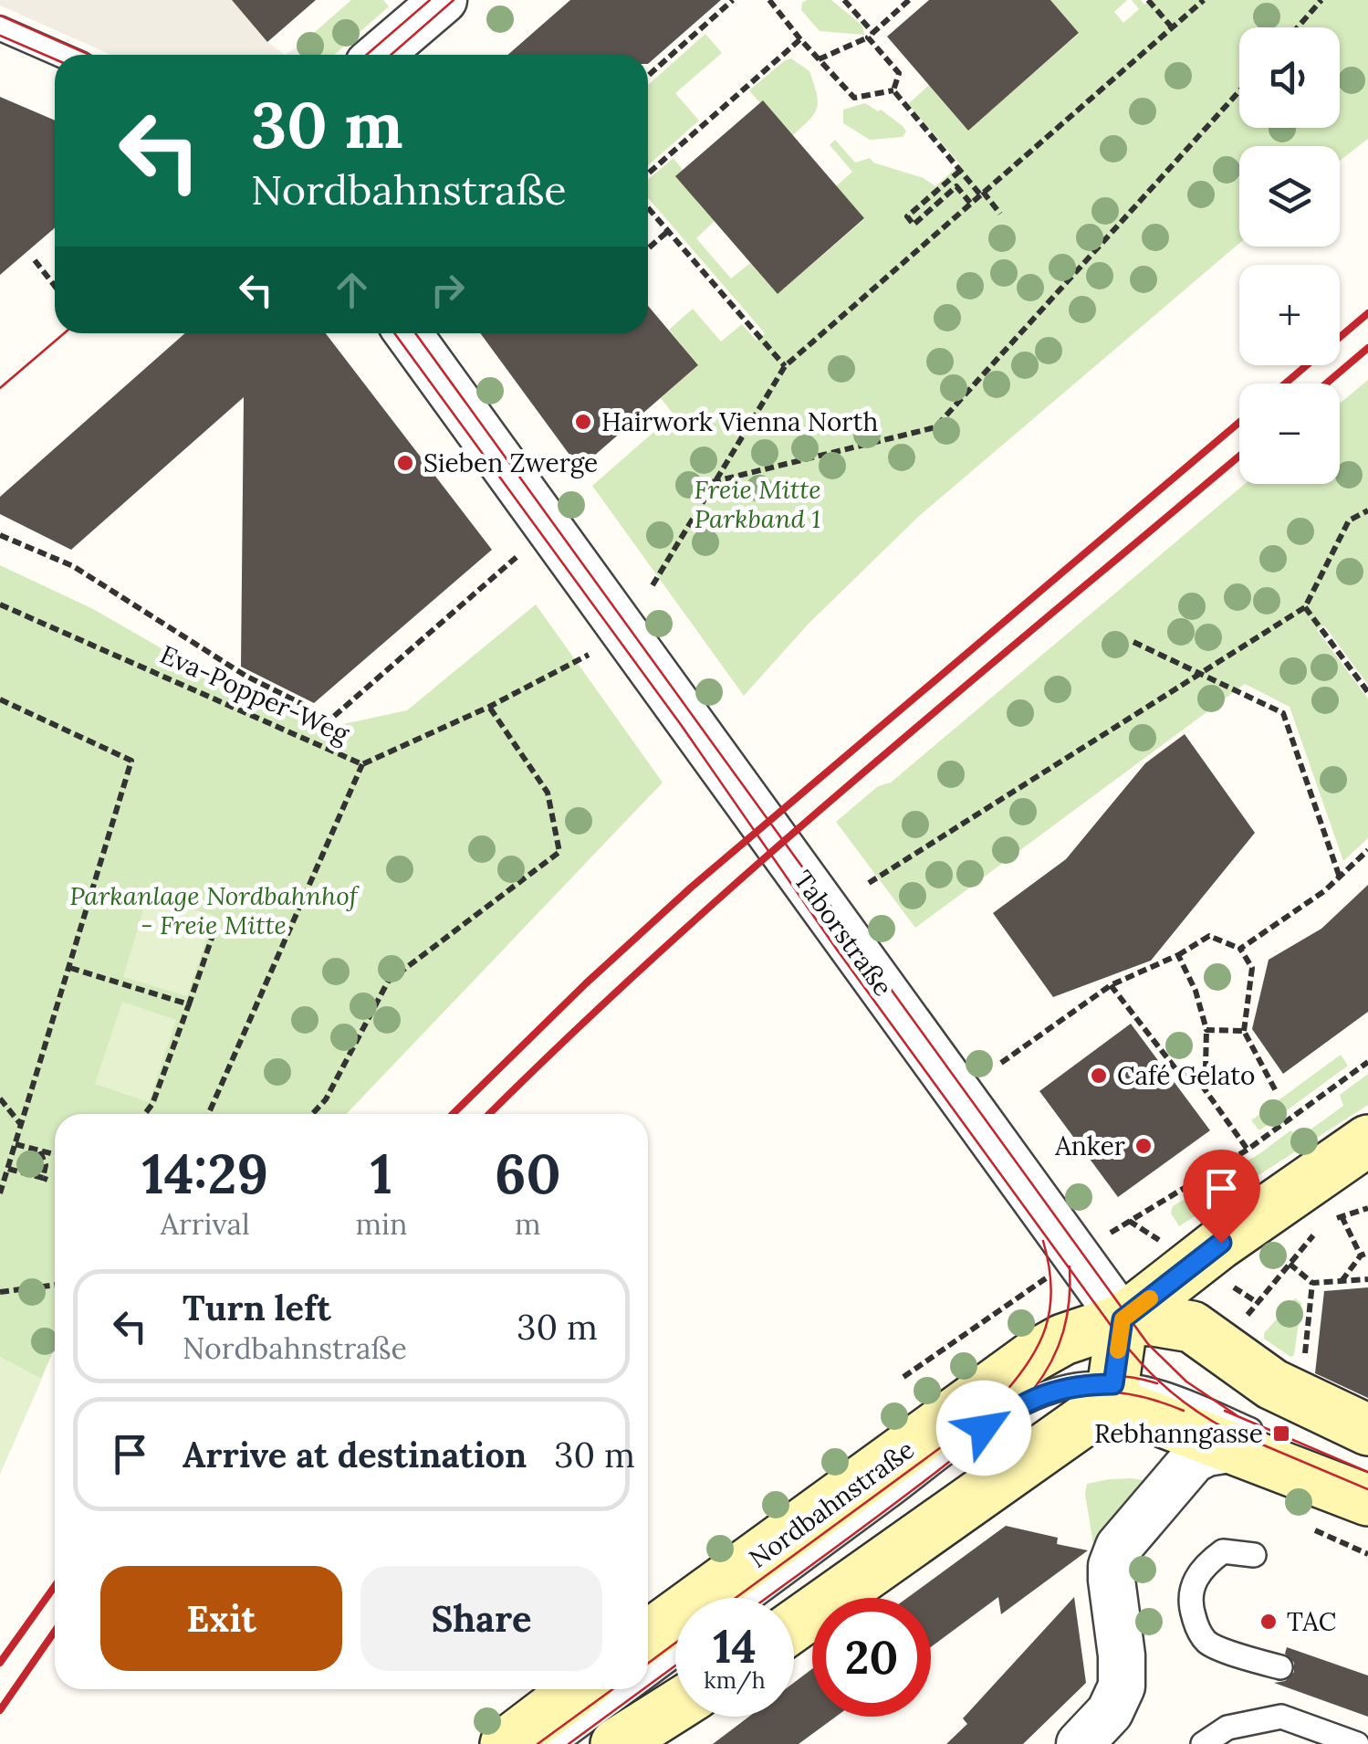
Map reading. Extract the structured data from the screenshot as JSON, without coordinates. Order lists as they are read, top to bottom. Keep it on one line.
{"streets":{"main road":["Nordbahnstraße"],"street":["Taborstraße"],"path":["Eva-Popper-Weg"]},"crossings":[["Taborstraße","Nordbahnstraße"]],"parks":["Freie Mitte Parkband 1","Parkanlage Nordbahnhof - Freie Mitte"],"places":{"other":["Hairwork Vienna North","Sieben Zwerge","Café Gelato","Anker","TAC"],"transit":["Rebhanngasse"]},"page":{"map_buttons":["+","−"],"turn":["30 m","Nordbahnstraße"],"eta":["14:29","Arrival","1","min","60","m"],"list":[{"name":"Turn left","note":"Nordbahnstraße","value":"30 m"},{"name":"Arrive at destination","value":"30 m"}],"buttons":["Exit","Share"],"speed":"14 km/h","limit":"20"}}
